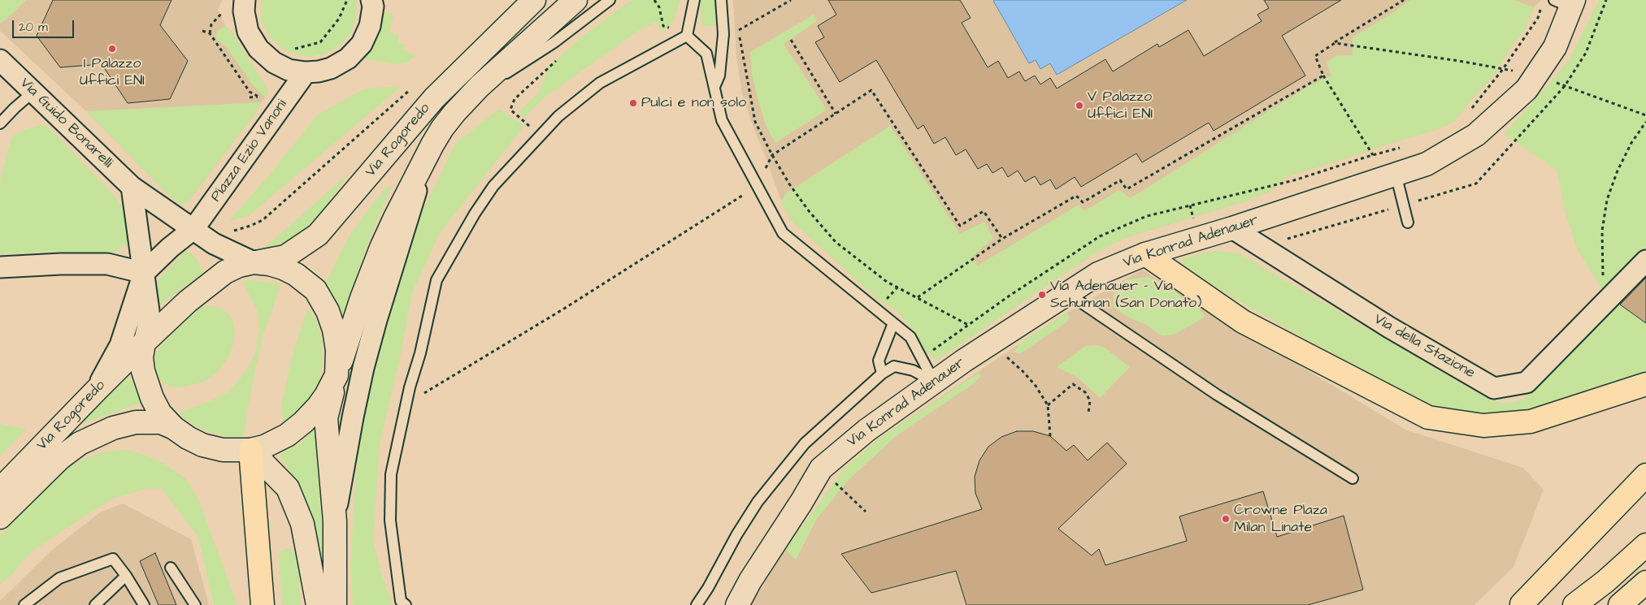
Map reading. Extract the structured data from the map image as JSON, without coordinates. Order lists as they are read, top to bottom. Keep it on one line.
{"streets":{"street":["Via Guido Bonarelli","Via Rogoredo","Piazza Ezio Vanoni","Via Konrad Adenauer","Via della Stazione"]},"crossings":[["Via Guido Bonarelli","Via Rogoredo"],["Via Guido Bonarelli","Piazza Ezio Vanoni"],["Via Konrad Adenauer","Via della Stazione"]],"places":["I Palazzo Uffici ENI","Pulci e non solo","V Palazzo Uffici ENI","Via Adenauer - Via Schuman (San Donato)","Crowne Plaza Milan Linate"],"scale_bar":"20 m"}
